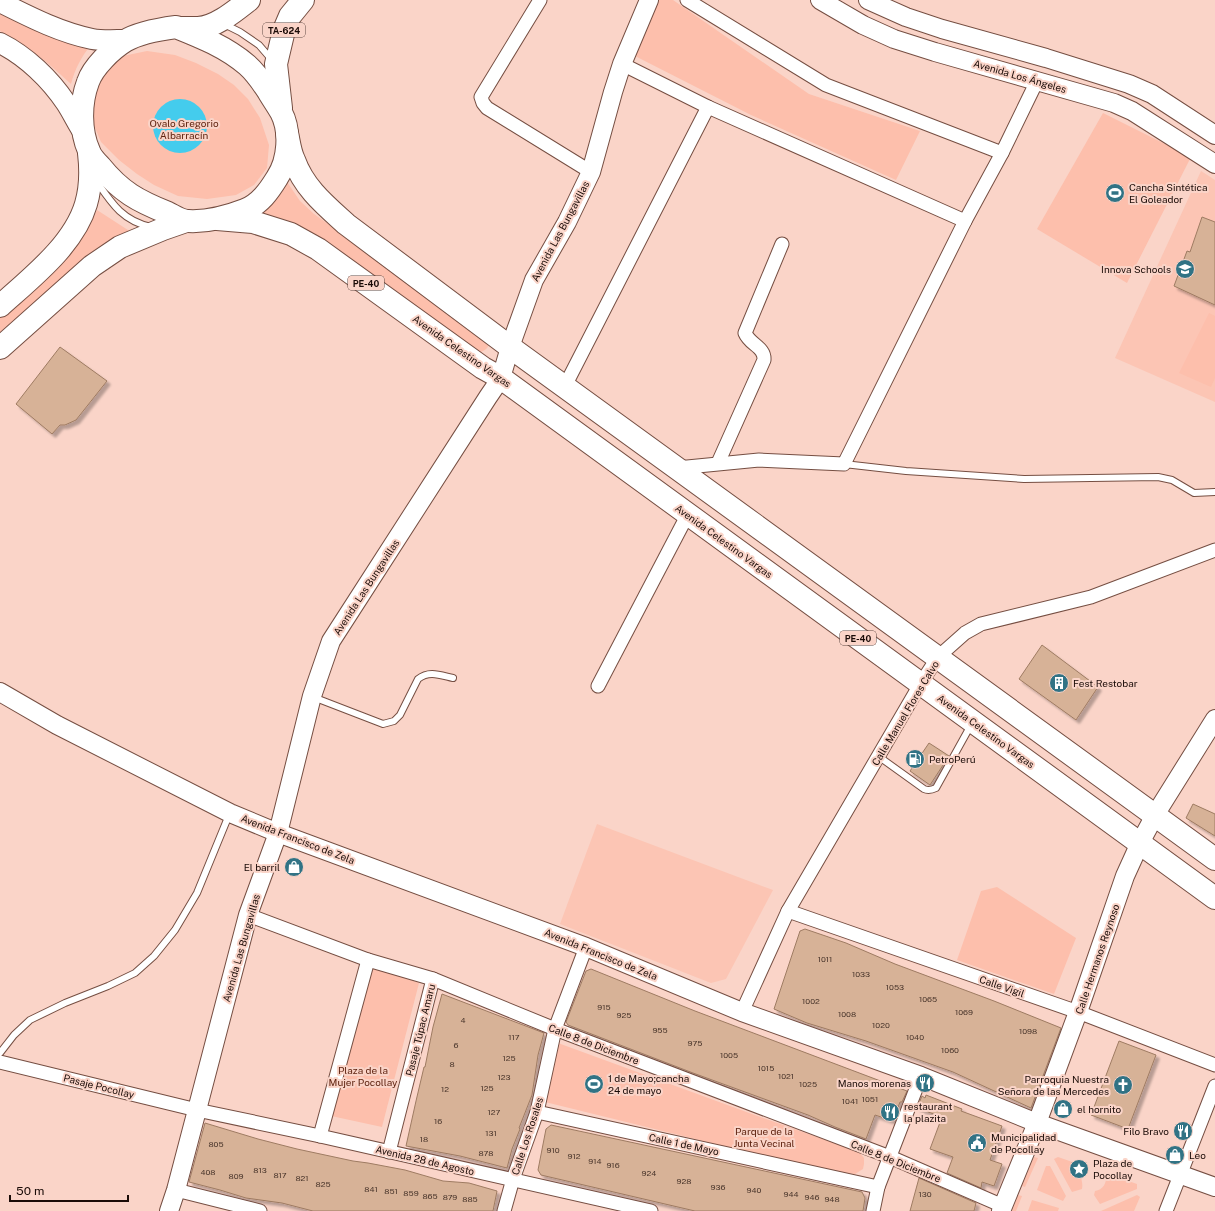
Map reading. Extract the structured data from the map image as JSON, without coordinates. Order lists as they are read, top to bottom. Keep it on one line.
{"streets":{"highway":["TA-624","PE-40","Avenida Celestino Vargas"],"street":["Avenida Los Ángeles","Avenida Las Bungavillas","Calle Manuel Flores Calvo","Avenida Francisco de Zela","Calle Hermanos Reynoso","Calle Vigil","Pasaje Túpac Amaru","Calle 8 de Diciembre","Pasaje Pocollay","Calle Los Rosales","Calle 1 de Mayo","Avenida 28 de Agosto"]},"crossings":[["TA-624","PE-40"],["Avenida Las Bungavillas","PE-40"],["Avenida Las Bungavillas","Avenida Celestino Vargas"],["Avenida Las Bungavillas","Avenida Francisco de Zela"],["Avenida Las Bungavillas","Calle 8 de Diciembre"],["Avenida Las Bungavillas","Pasaje Pocollay"],["Avenida Las Bungavillas","Avenida 28 de Agosto"],["PE-40","Calle Manuel Flores Calvo"],["PE-40","Calle Hermanos Reynoso"],["Avenida Celestino Vargas","Calle Manuel Flores Calvo"],["Avenida Celestino Vargas","Calle Hermanos Reynoso"],["Calle Manuel Flores Calvo","Avenida Francisco de Zela"],["Calle Manuel Flores Calvo","Calle Vigil"],["Avenida Francisco de Zela","Calle Hermanos Reynoso"],["Avenida Francisco de Zela","Calle Los Rosales"],["Calle Hermanos Reynoso","Calle Vigil"],["Calle Hermanos Reynoso","Calle 8 de Diciembre"],["Pasaje Túpac Amaru","Calle 8 de Diciembre"],["Pasaje Túpac Amaru","Avenida 28 de Agosto"],["Calle 8 de Diciembre","Calle Los Rosales"],["Pasaje Pocollay","Avenida 28 de Agosto"],["Calle Los Rosales","Calle 1 de Mayo"],["Calle Los Rosales","Avenida 28 de Agosto"]],"parks":["Ovalo Gregorio Albarracín","Plaza de la Mujer Pocollay","Parque de la Junta Vecinal"],"places":{"sports":["Cancha Sintética El Goleador","1 de Mayo;cancha 24 de mayo"],"school or university":["Innova Schools"],"building":["Fest Restobar"],"fuel station":["PetroPerú"],"shop":["El barril","el hornito","Leo"],"restaurant":["Manos morenas","restaurant la plazita","Filo Bravo"],"church":["Parroquia Nuestra Señora de las Mercedes"],"public building":["Municipalidad de Pocollay"],"place":["Plaza de Pocollay"]},"house_numbers":["1011","1033","1053","1065","1002","915","1069","1008","925","4","1020","955","1098","117","1040","975","6","1060","1005","125","8","1015","1021","123","1025","125","12","1051","1041","127","16","131","18","805","910","878","912","914","916","813","408","924","817","809","821","928","825","936","841","940","851","859","944","130","865","879","946","885","948"],"scale_bar":"50 m"}
